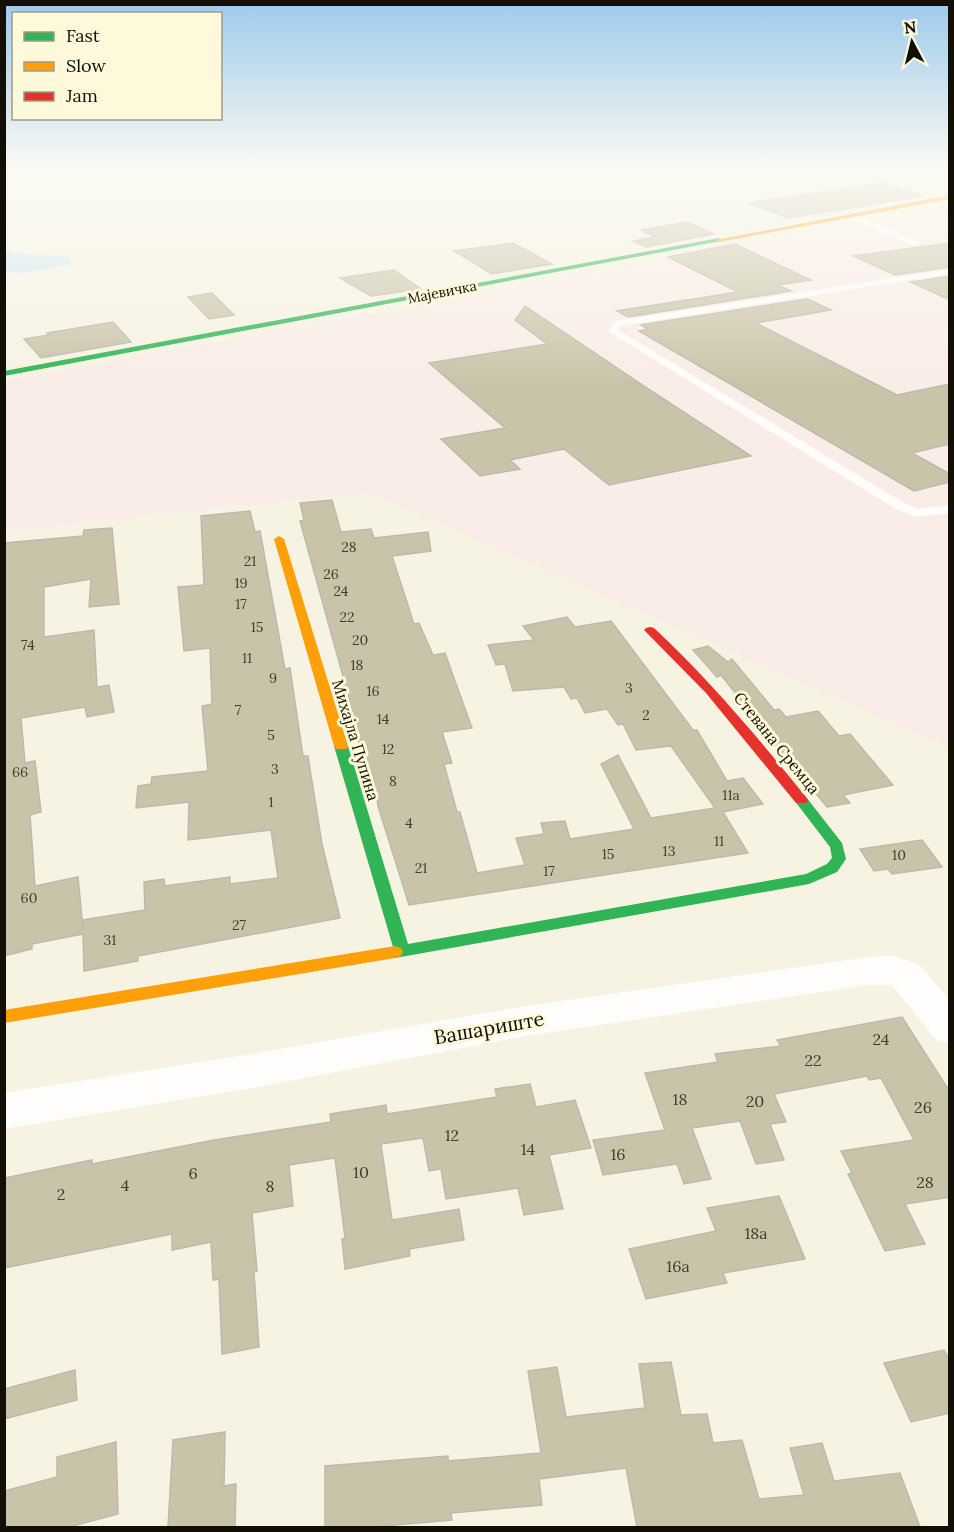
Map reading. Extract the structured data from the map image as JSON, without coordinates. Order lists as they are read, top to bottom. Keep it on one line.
{"streets":{"street":["Мајевичка","Михајла Пупина","Стевана Сремца","Вашариште"]},"crossings":[["Михајла Пупина","Стевана Сремца"]],"house_numbers":["28","21","26","19","24","17","22","15","20","74","11","18","9","3","16","7","2","14","5","12","3","66","8","11a","1","4","11","13","15","10","21","17","60","27","31","24","22","18","20","26","12","14","16","10","6","28","4","8","2","18a","16a"],"legend":["Fast","Slow","Jam"],"north":"top"}
